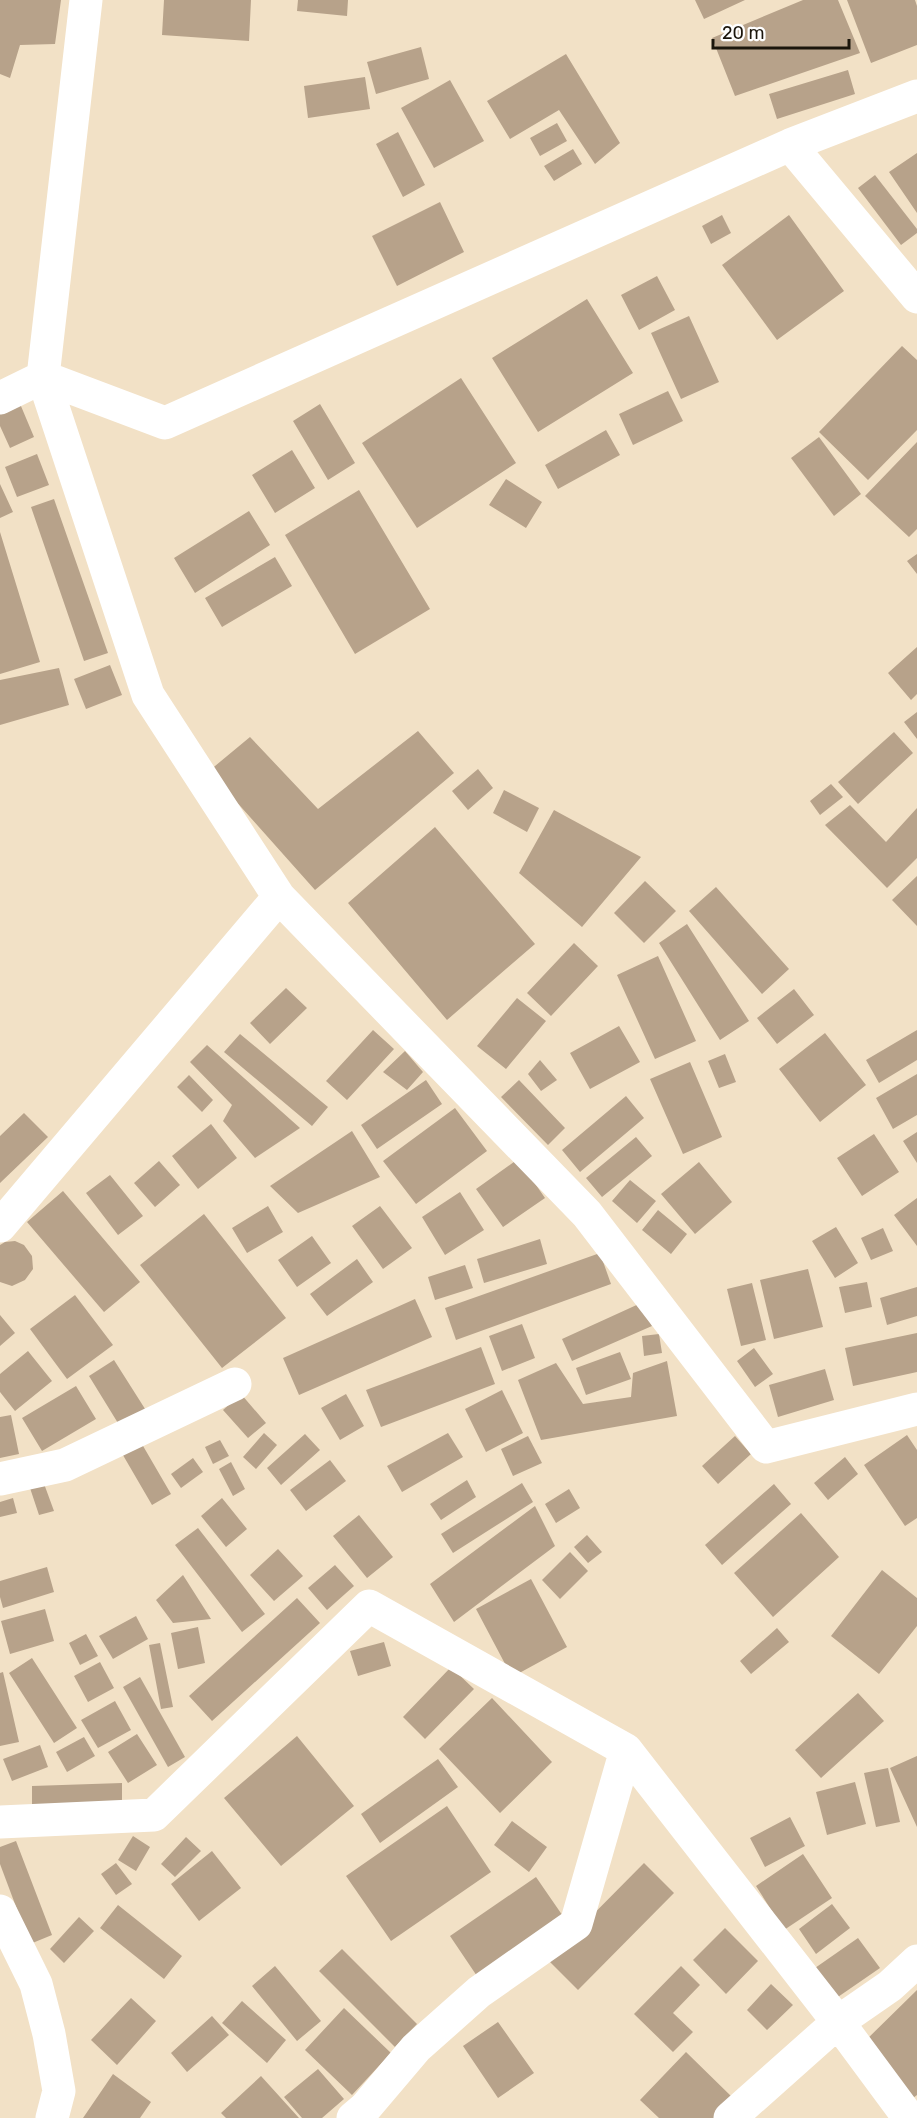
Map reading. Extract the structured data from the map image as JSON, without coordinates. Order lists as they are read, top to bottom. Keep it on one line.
{"scale_bar":"20 m"}
